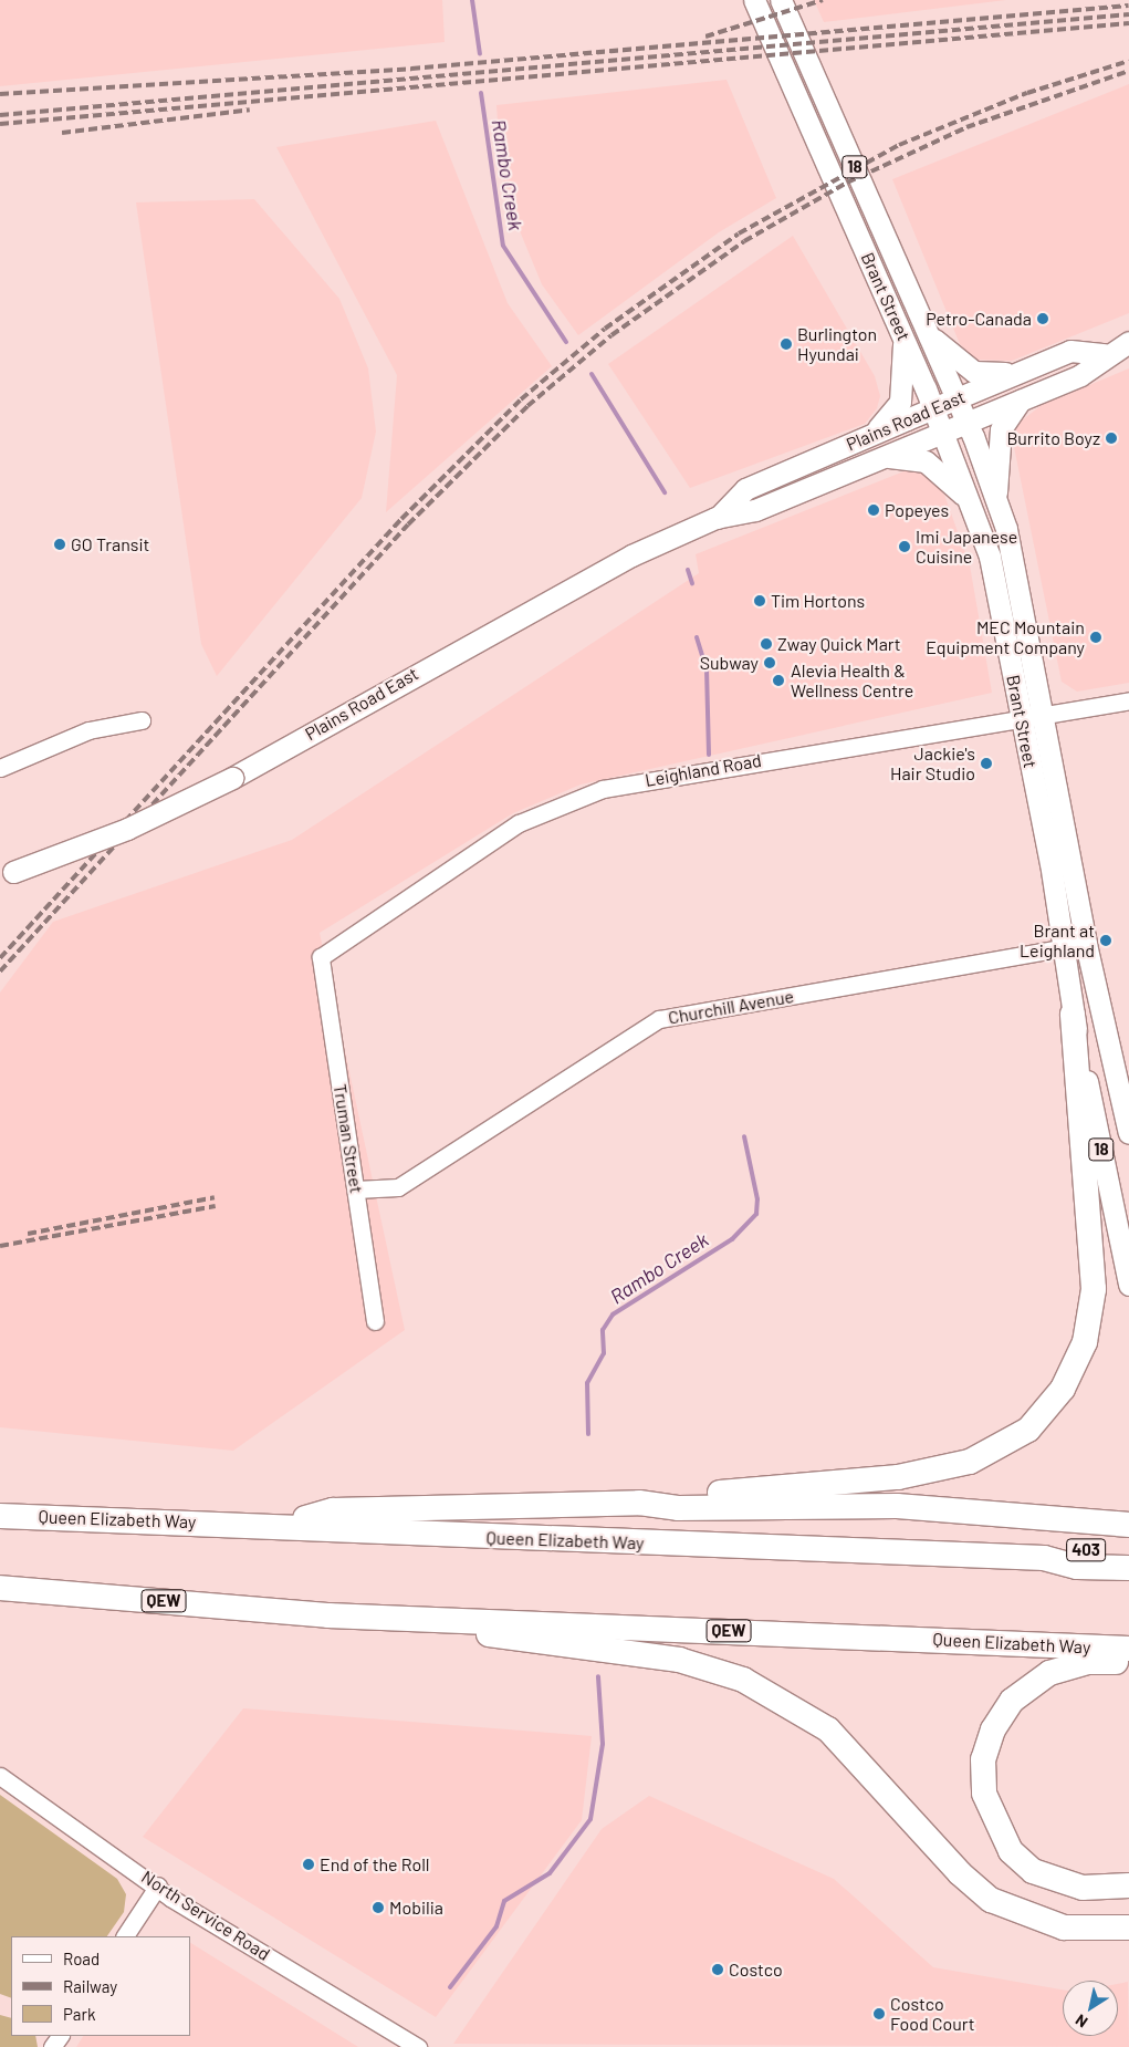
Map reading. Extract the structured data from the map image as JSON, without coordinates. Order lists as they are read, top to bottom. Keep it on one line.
{"streets":{"highway":["Queen Elizabeth Way","403","QEW"],"main road":["18","Brant Street","Plains Road East"],"street":["Leighland Road","Churchill Avenue","Truman Street","North Service Road"]},"crossings":[["Brant Street","Plains Road East"],["Brant Street","Leighland Road"],["Brant Street","Churchill Avenue"],["Leighland Road","Truman Street"],["Churchill Avenue","Truman Street"],["Queen Elizabeth Way","403"]],"water":["Rambo Creek"],"places":["Petro-Canada","Burlington Hyundai","Burrito Boyz","Popeyes","GO Transit","Imi Japanese Cuisine","Tim Hortons","MEC Mountain Equipment Company","Zway Quick Mart","Subway","Alevia Health & Wellness Centre","Jackie's Hair Studio","Brant at Leighland","End of the Roll","Mobilia","Costco","Costco Food Court"],"legend":["Road","Railway","Park"],"north":"bottom left"}
